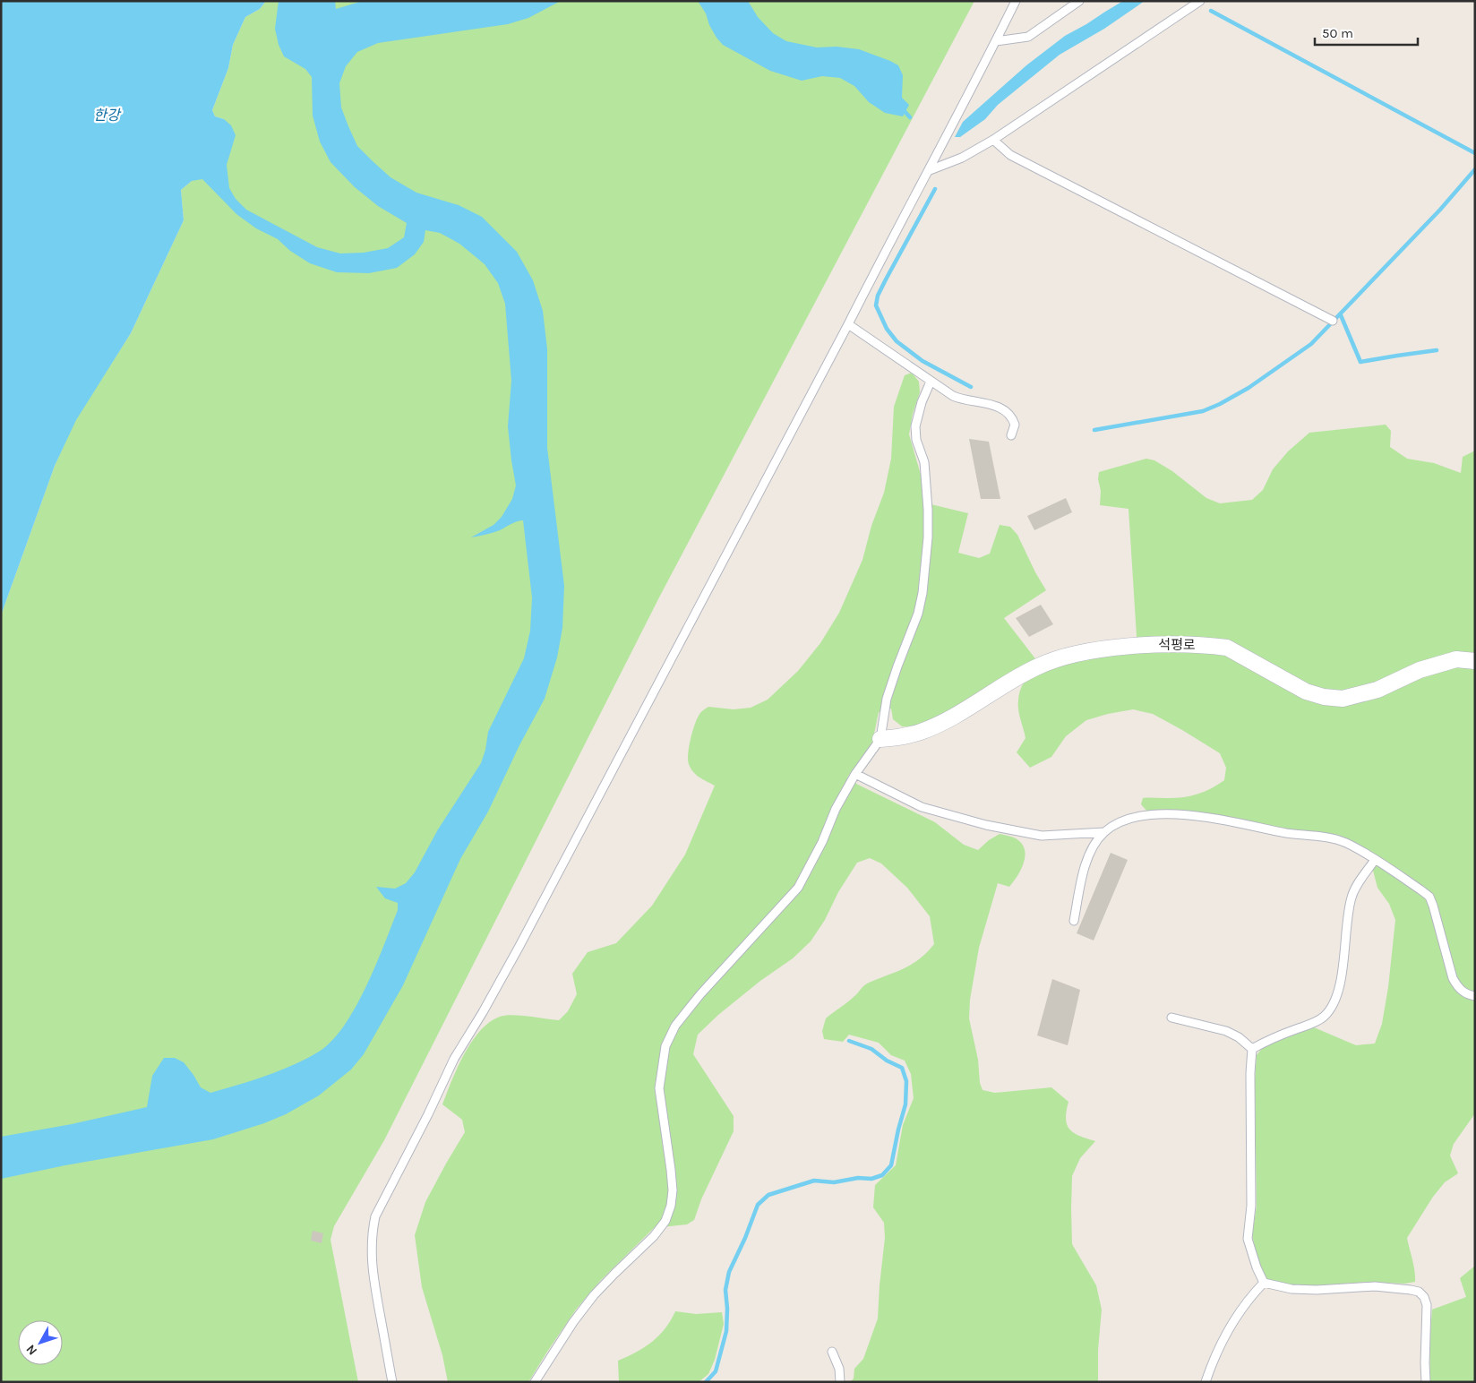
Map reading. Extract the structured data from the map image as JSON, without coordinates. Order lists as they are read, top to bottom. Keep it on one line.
{"streets":{"street":["석평로"]},"water":["한강"],"scale_bar":"50 m","north":"bottom left"}
